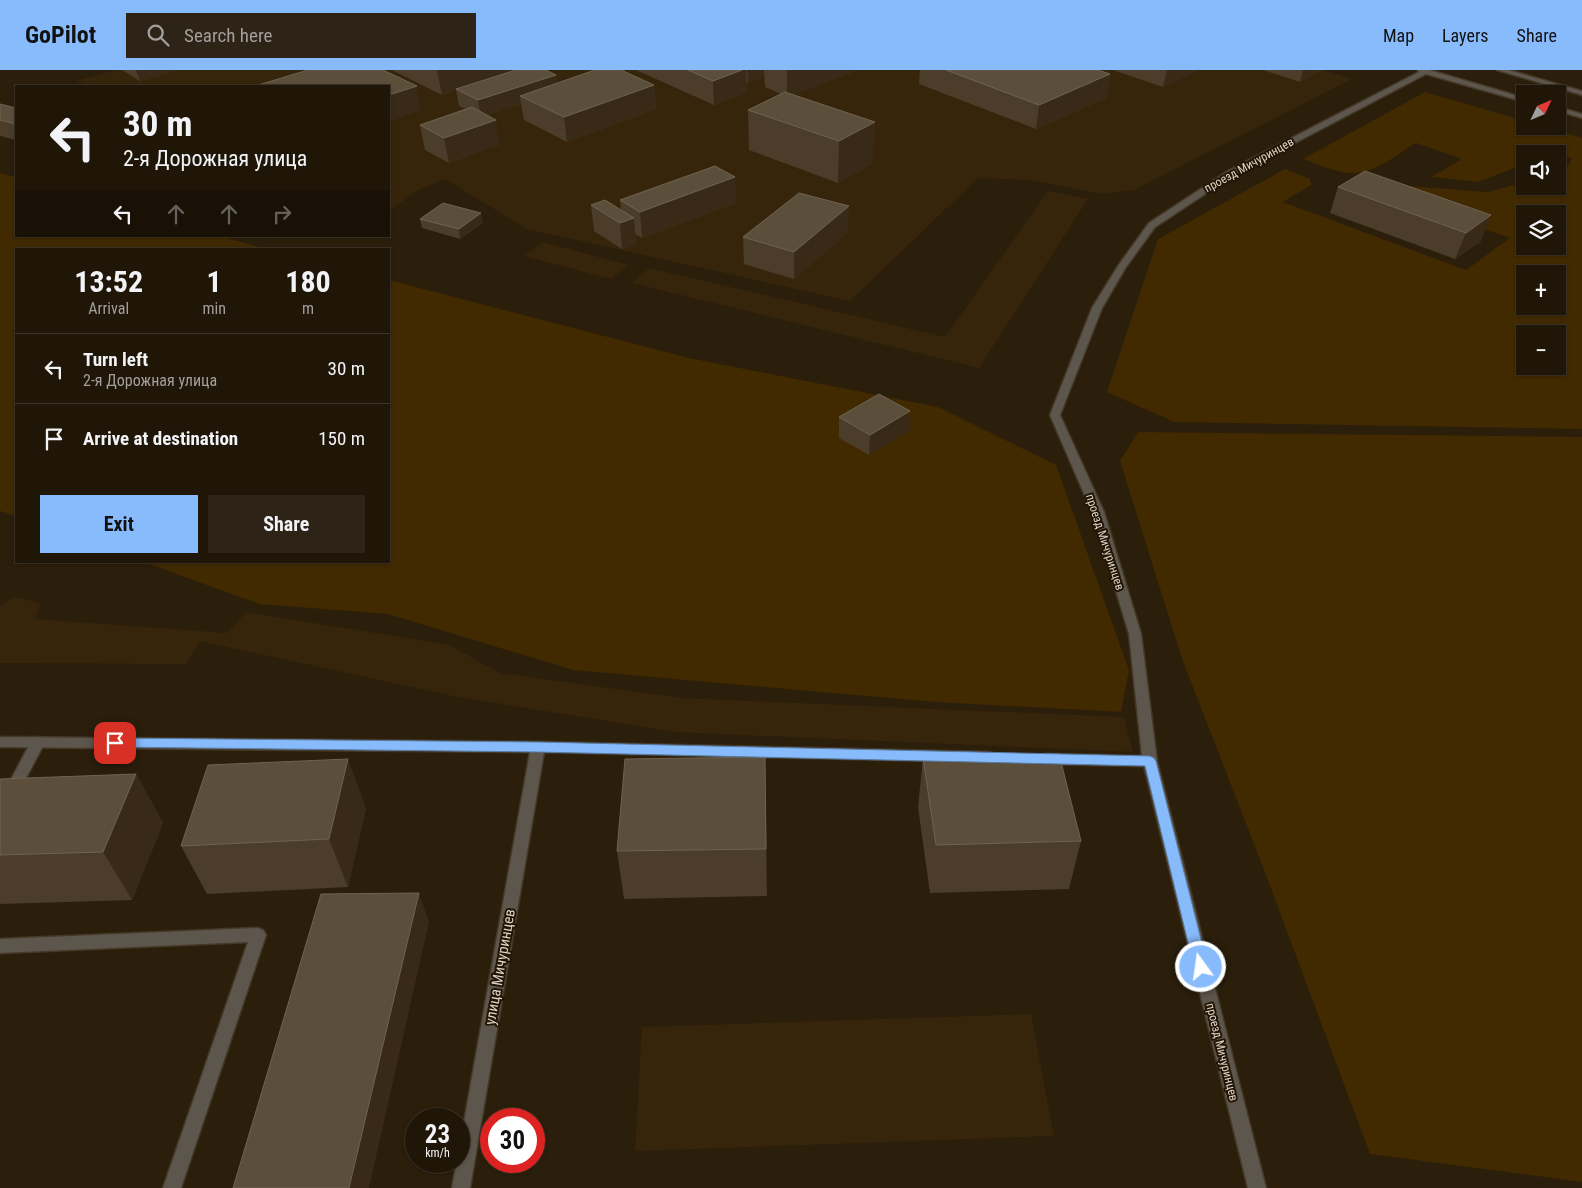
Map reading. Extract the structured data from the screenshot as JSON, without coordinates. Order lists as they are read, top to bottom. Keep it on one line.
{"streets":{"street":["проезд Мичуринцев","улица Мичуринцев"]},"north":"top right","page":{"header":"GoPilot","search":"Search here","nav":["Map","Layers","Share"],"map_buttons":["+","−"],"turn":["30 m","2-я Дорожная улица"],"eta":["13:52","Arrival","1","min","180","m"],"list":[{"name":"Turn left","note":"2-я Дорожная улица","value":"30 m"},{"name":"Arrive at destination","value":"150 m"}],"buttons":["Exit","Share"],"speed":"23 km/h","limit":"30"}}
